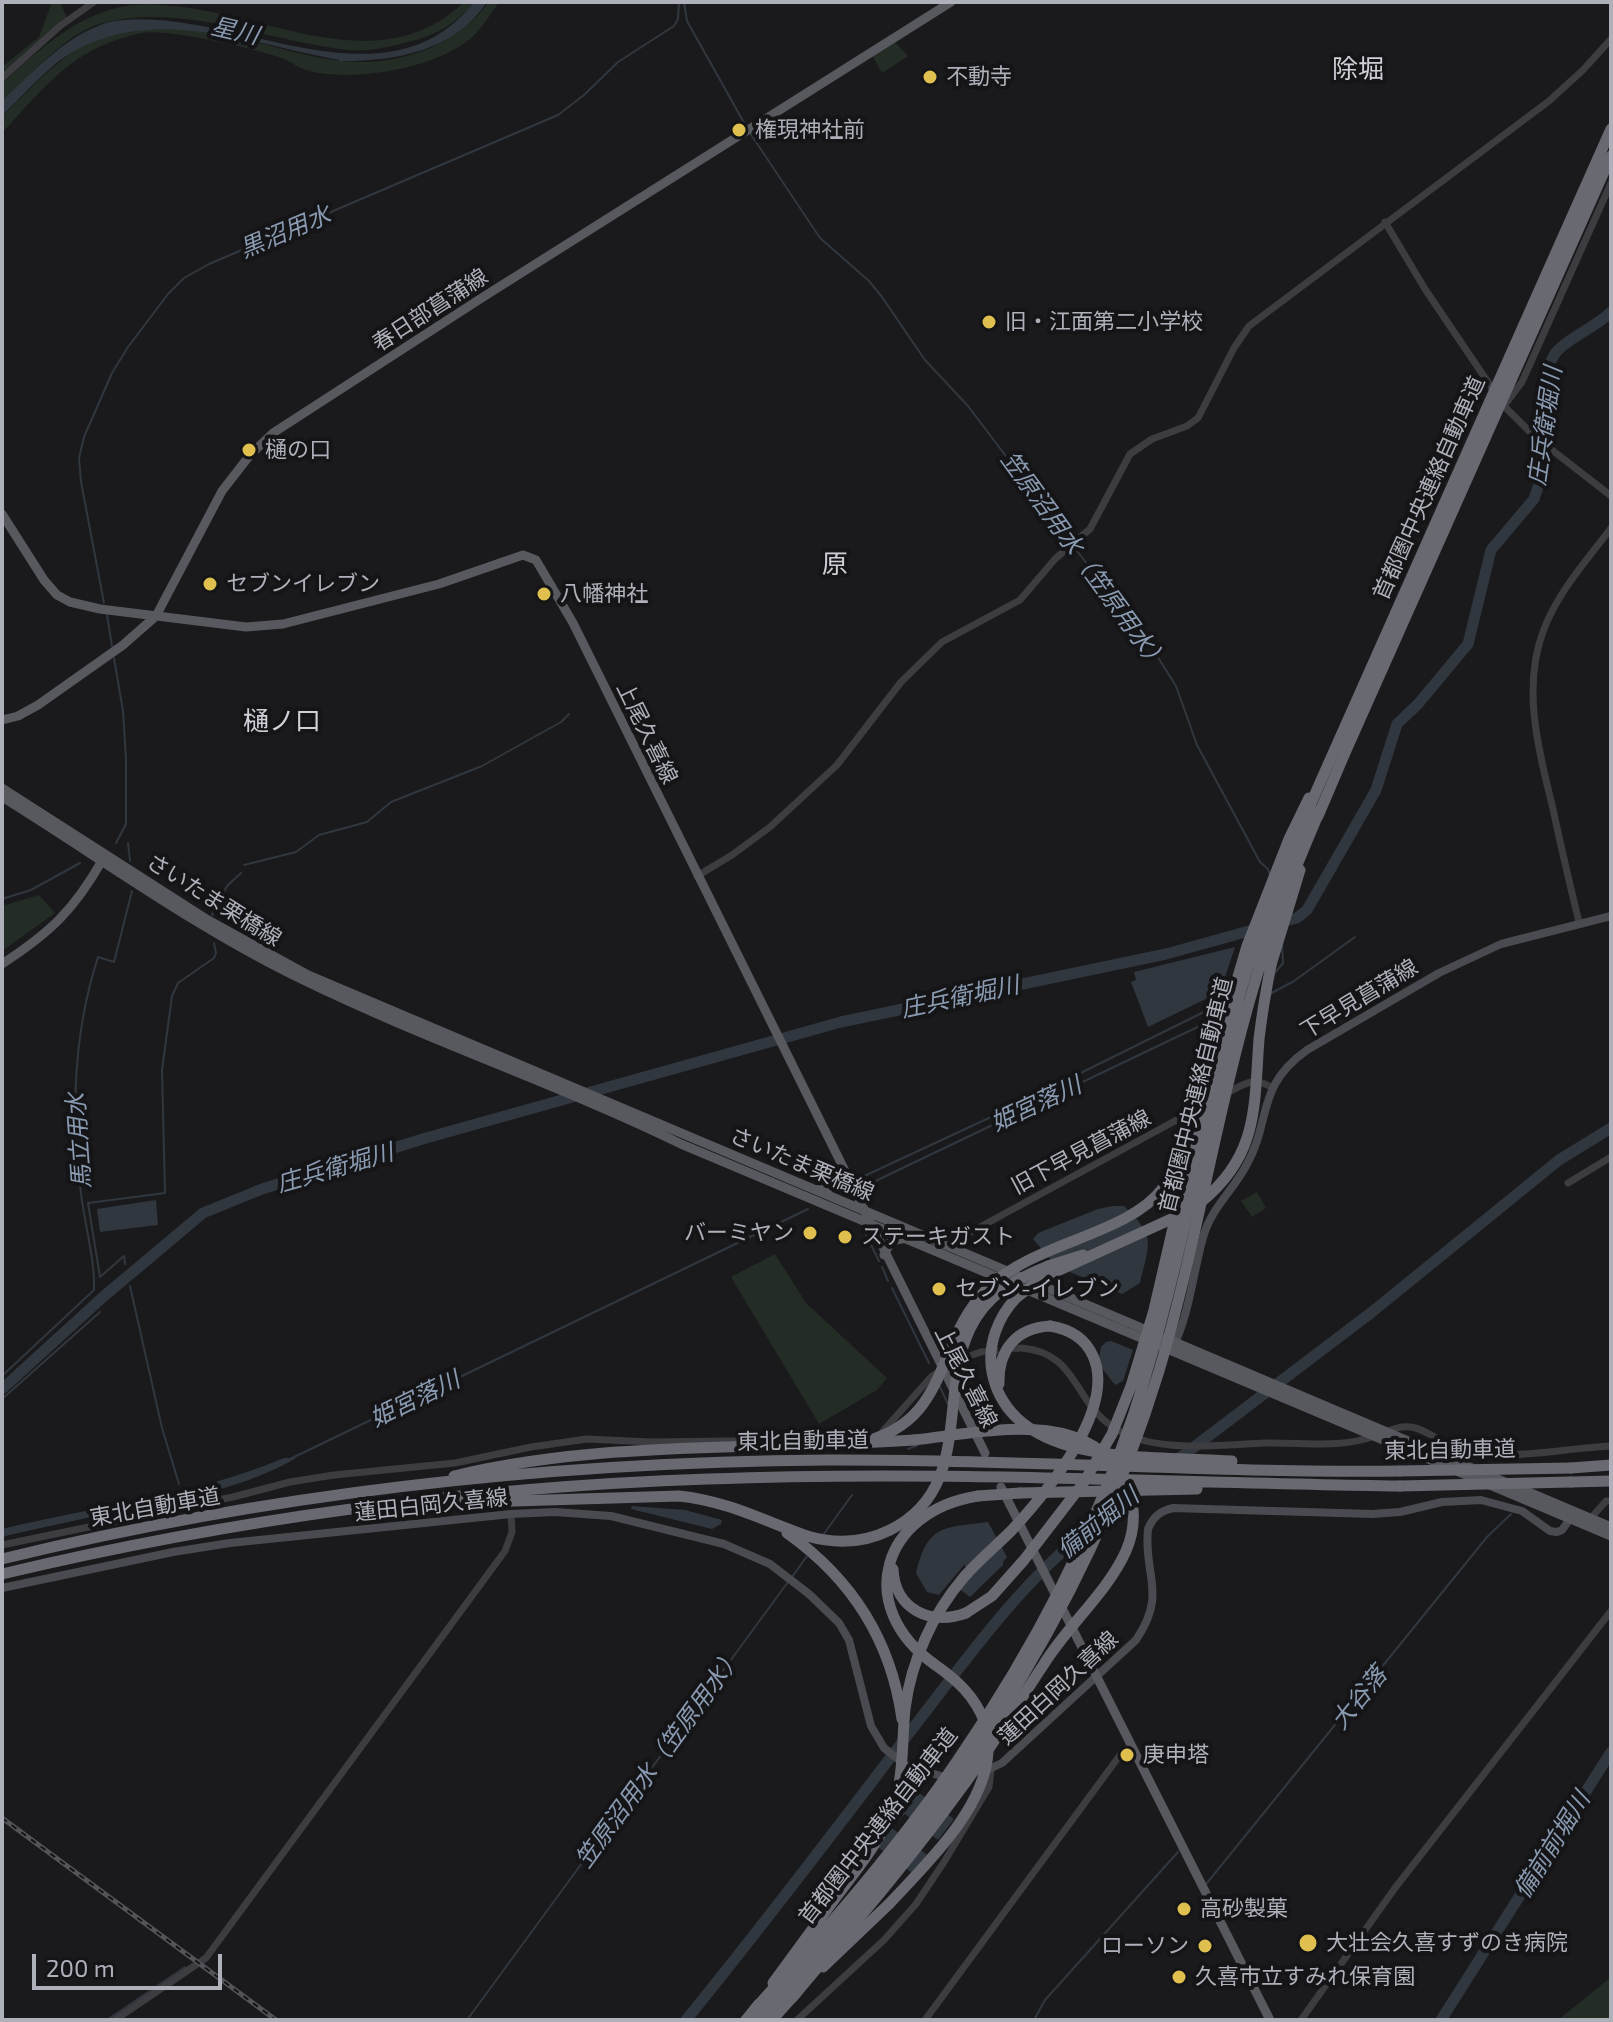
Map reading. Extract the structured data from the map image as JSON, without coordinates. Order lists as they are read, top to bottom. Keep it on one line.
{"streets":{"highway":["首都圏中央連絡自動車道","東北自動車道"],"main road":["春日部菖蒲線","上尾久喜線","さいたま栗橋線","下早見菖蒲線","蓮田白岡久喜線"],"street":["旧下早見菖蒲線"]},"crossings":[["春日部菖蒲線","上尾久喜線"],["上尾久喜線","さいたま栗橋線"],["さいたま栗橋線","下早見菖蒲線"],["さいたま栗橋線","旧下早見菖蒲線"],["さいたま栗橋線","蓮田白岡久喜線"],["下早見菖蒲線","旧下早見菖蒲線"]],"districts":["除堀","原","樋ノ口"],"water":["星川","黒沼用水","庄兵衛堀川","笠原沼用水（笠原用水）","姫宮落川","馬立用水","備前堀川","大谷落","備前前堀川"],"places":["不動寺","権現神社前","旧・江面第二小学校","樋の口","セブンイレブン","八幡神社","バーミヤン","ステーキガスト","セブン-イレブン","庚申塔","高砂製菓","大壮会久喜すずのき病院","ローソン","久喜市立すみれ保育園"],"scale_bar":"200 m"}
